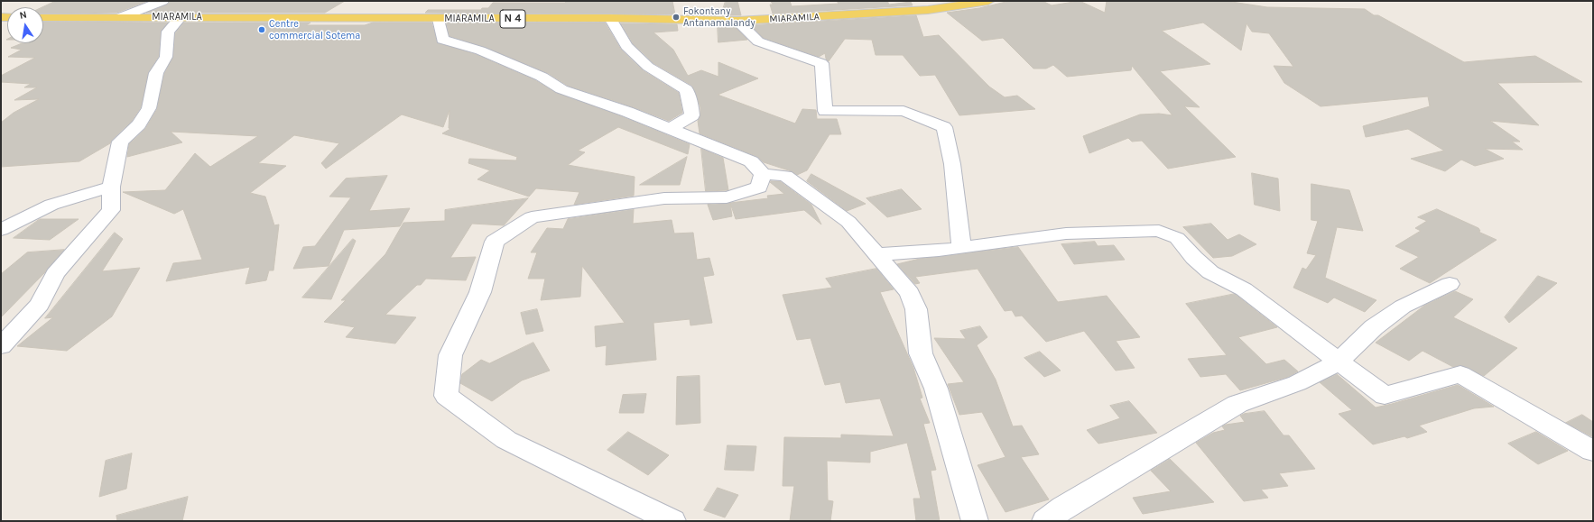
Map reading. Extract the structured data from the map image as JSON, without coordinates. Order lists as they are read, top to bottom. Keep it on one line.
{"streets":{"main road":["MIARAMILA","N 4"]},"places":["Fokontany Antanamalandy","Centre commercial Sotema"],"north":"top"}
